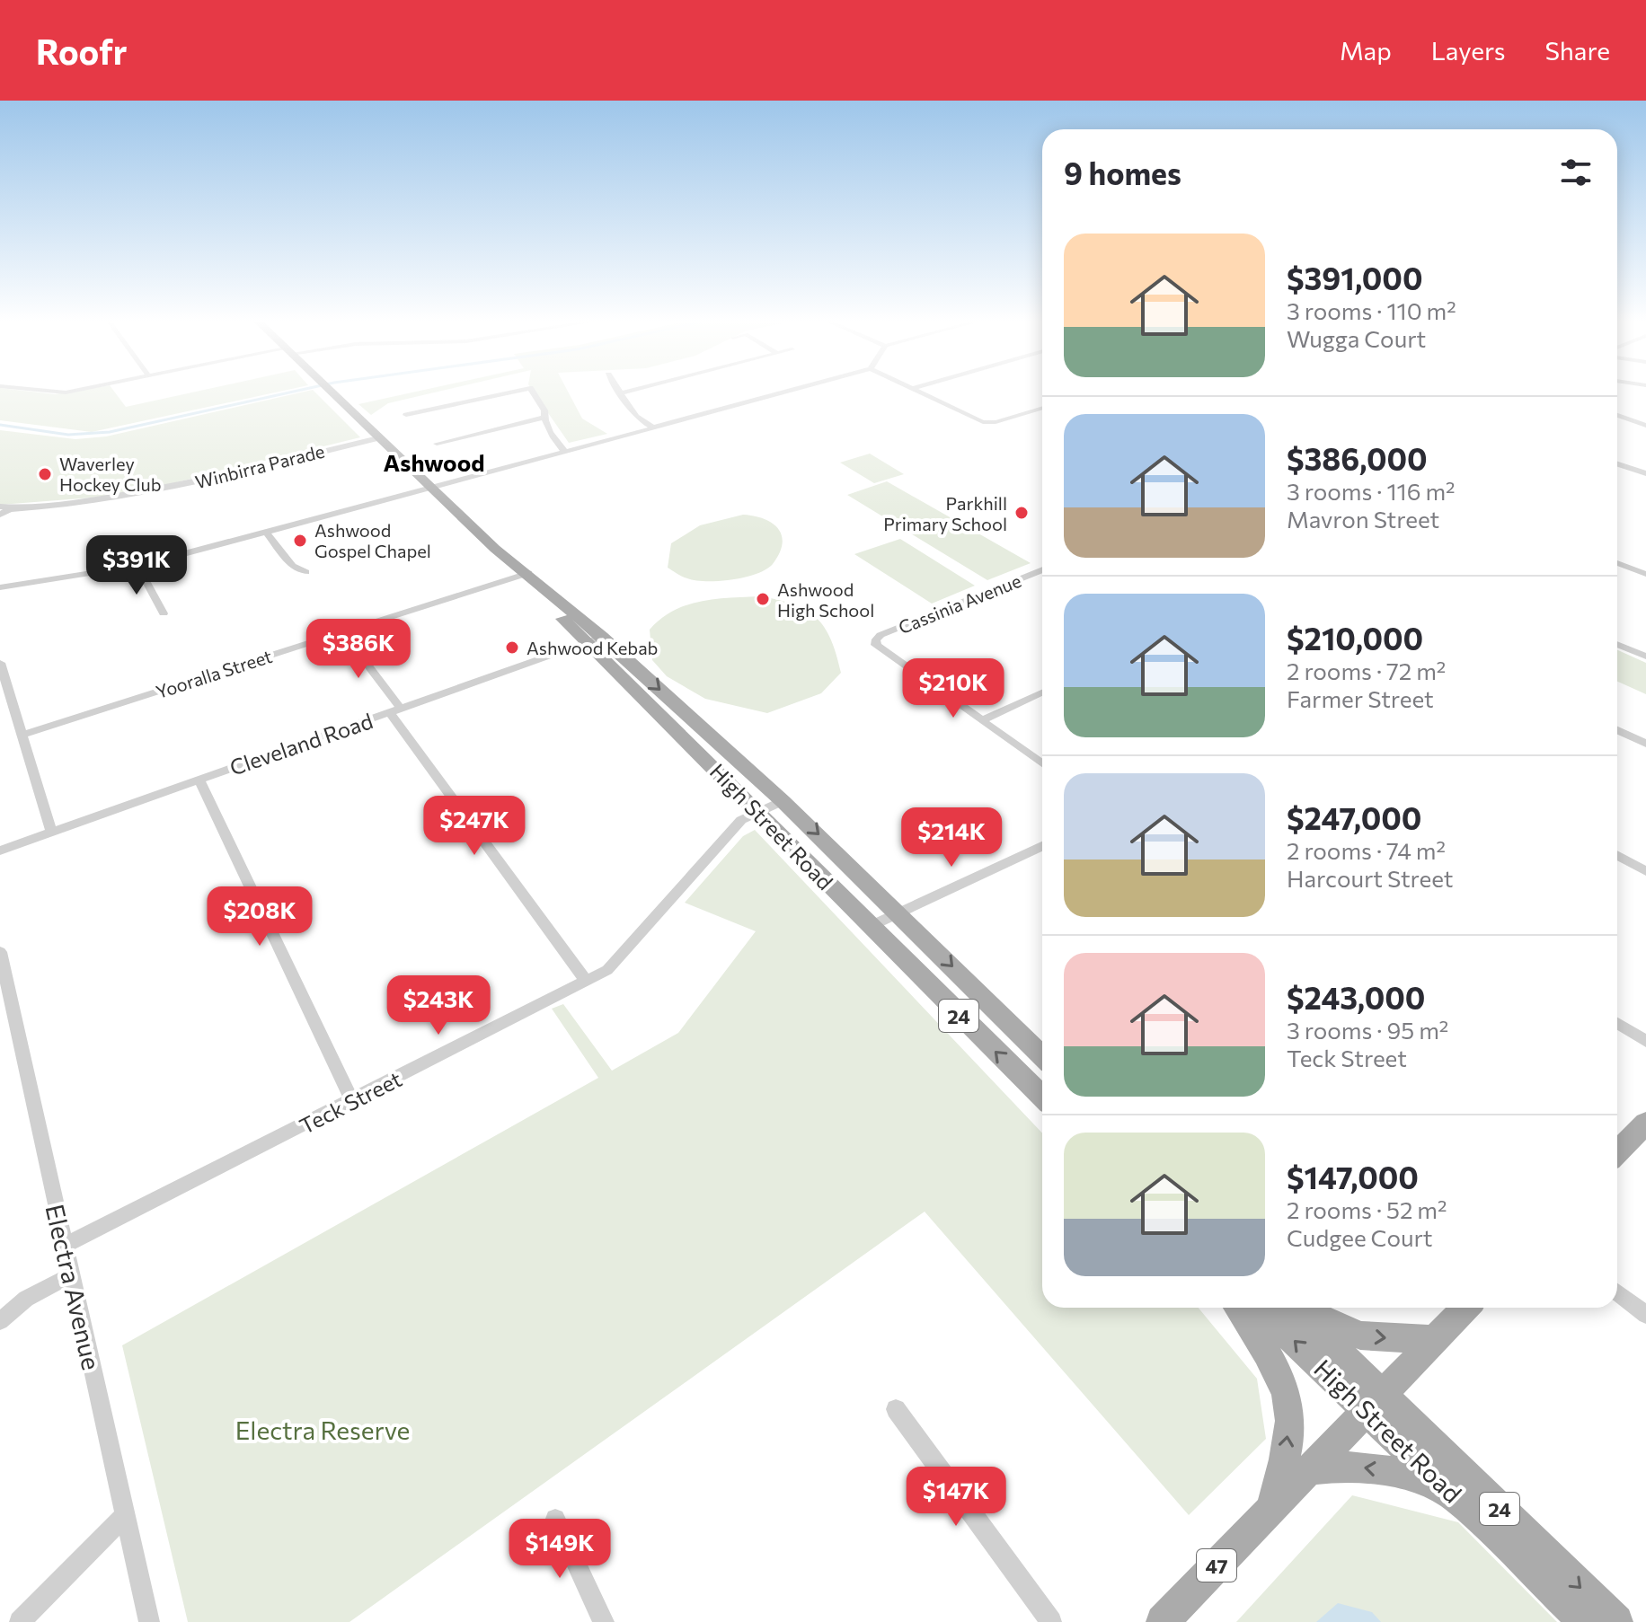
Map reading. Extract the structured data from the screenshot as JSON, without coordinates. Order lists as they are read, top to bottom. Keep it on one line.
{"streets":{"main road":["High Street Road","24","47"],"street":["Winbirra Parade","Cassinia Avenue","Yooralla Street","Cleveland Road","Teck Street","Electra Avenue"]},"crossings":[["Winbirra Parade","High Street Road"],["Yooralla Street","High Street Road"],["Cleveland Road","High Street Road"],["High Street Road","Teck Street"],["High Street Road","47"],["Teck Street","Electra Avenue"]],"districts":["Ashwood"],"parks":["Electra Reserve"],"places":["Waverley Hockey Club","Parkhill Primary School","Ashwood Gospel Chapel","Ashwood High School","Ashwood Kebab"],"page":{"header":"Roofr","nav":["Map","Layers","Share"],"heading":"9 homes","list":[{"name":"$391,000","note":"3 rooms · 110 m² · Wugga Court"},{"name":"$386,000","note":"3 rooms · 116 m² · Mavron Street"},{"name":"$210,000","note":"2 rooms · 72 m² · Farmer Street"},{"name":"$247,000","note":"2 rooms · 74 m² · Harcourt Street"},{"name":"$243,000","note":"3 rooms · 95 m² · Teck Street"},{"name":"$147,000","note":"2 rooms · 52 m² · Cudgee Court"}],"price":["$391K","$386K","$210K","$247K","$214K","$208K","$243K","$147K","$149K"]}}
